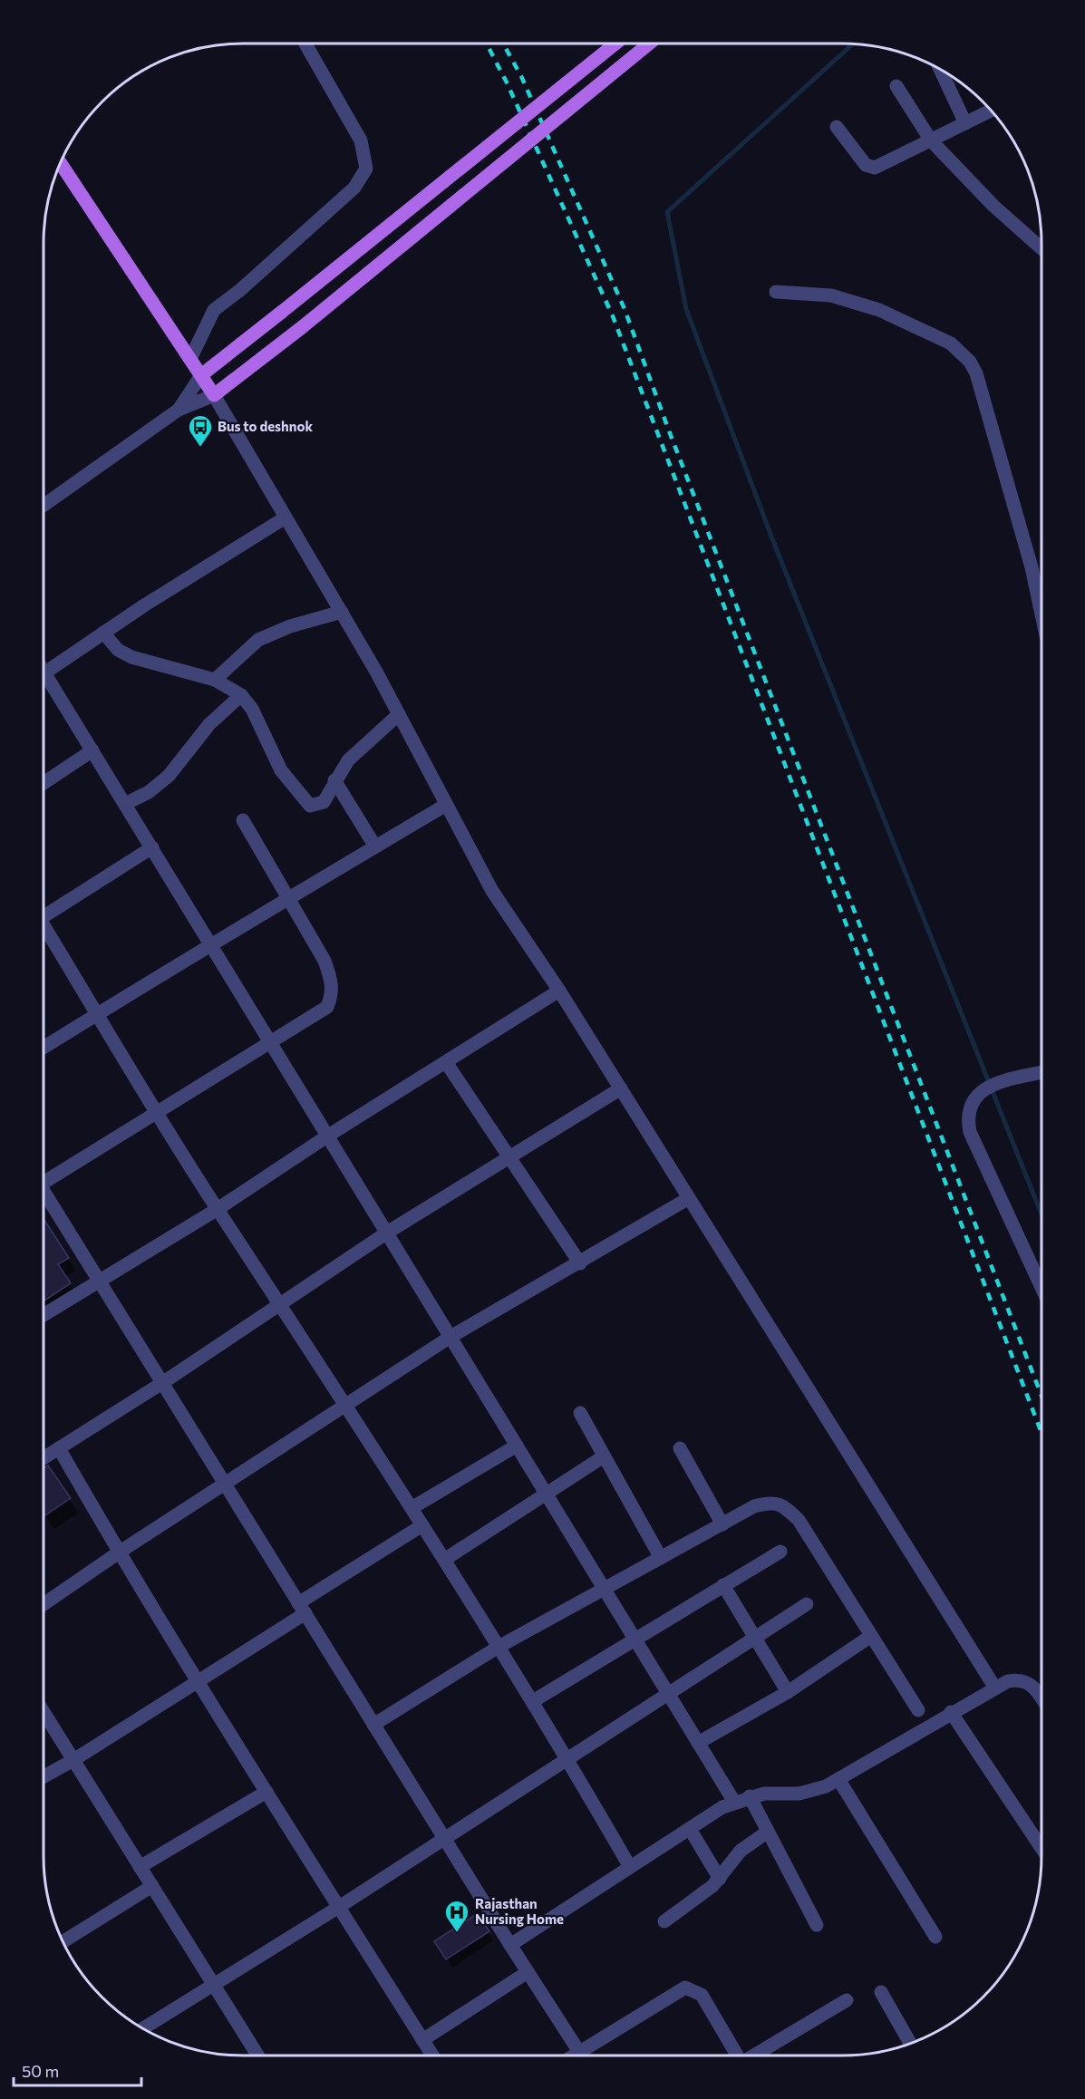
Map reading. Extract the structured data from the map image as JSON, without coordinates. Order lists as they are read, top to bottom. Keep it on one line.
{"places":{"bus stop":["Bus to deshnok"],"hospital":["Rajasthan Nursing Home"]},"scale_bar":"50 m"}
